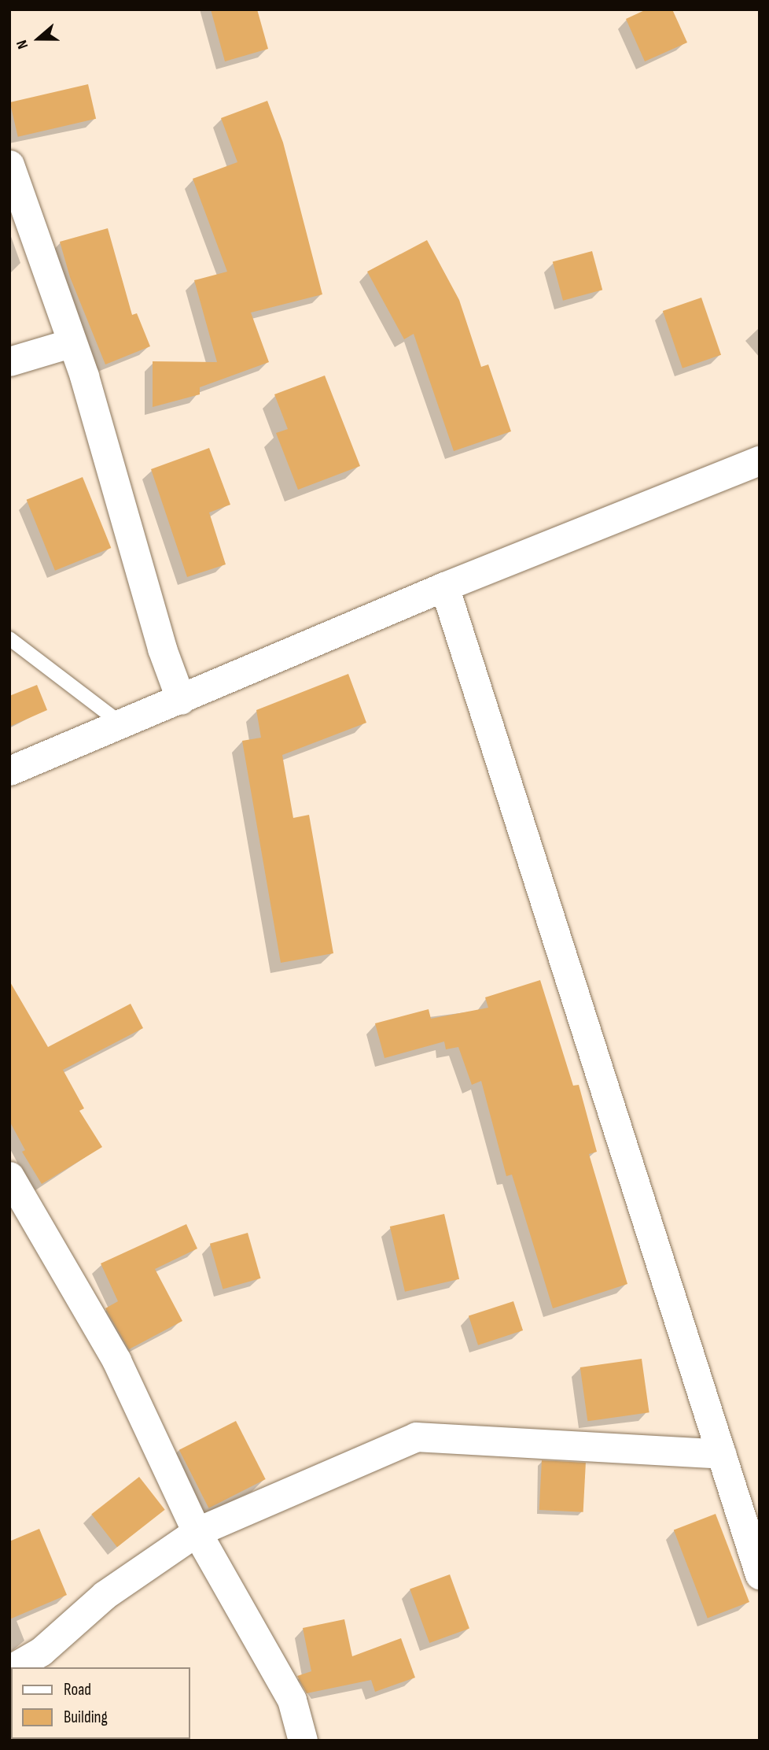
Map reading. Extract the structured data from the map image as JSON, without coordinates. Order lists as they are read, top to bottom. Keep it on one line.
{"legend":["Road","Building"],"north":"left"}
